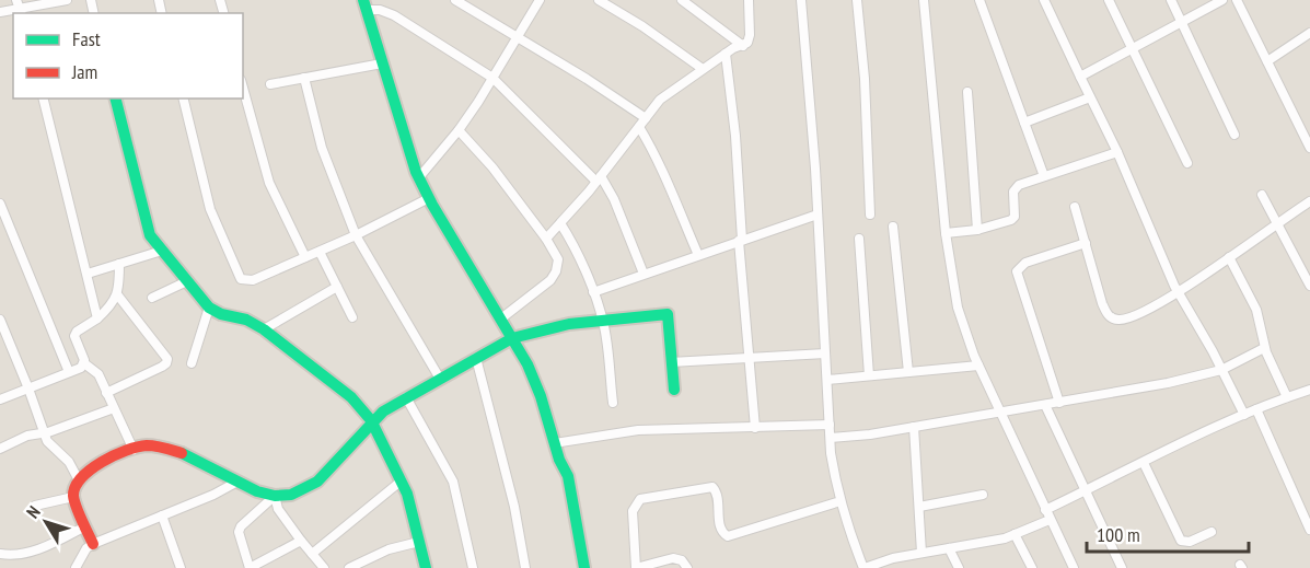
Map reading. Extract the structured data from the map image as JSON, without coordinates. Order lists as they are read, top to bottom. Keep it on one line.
{"legend":["Fast","Jam"],"scale_bar":"100 m","north":"top left"}
